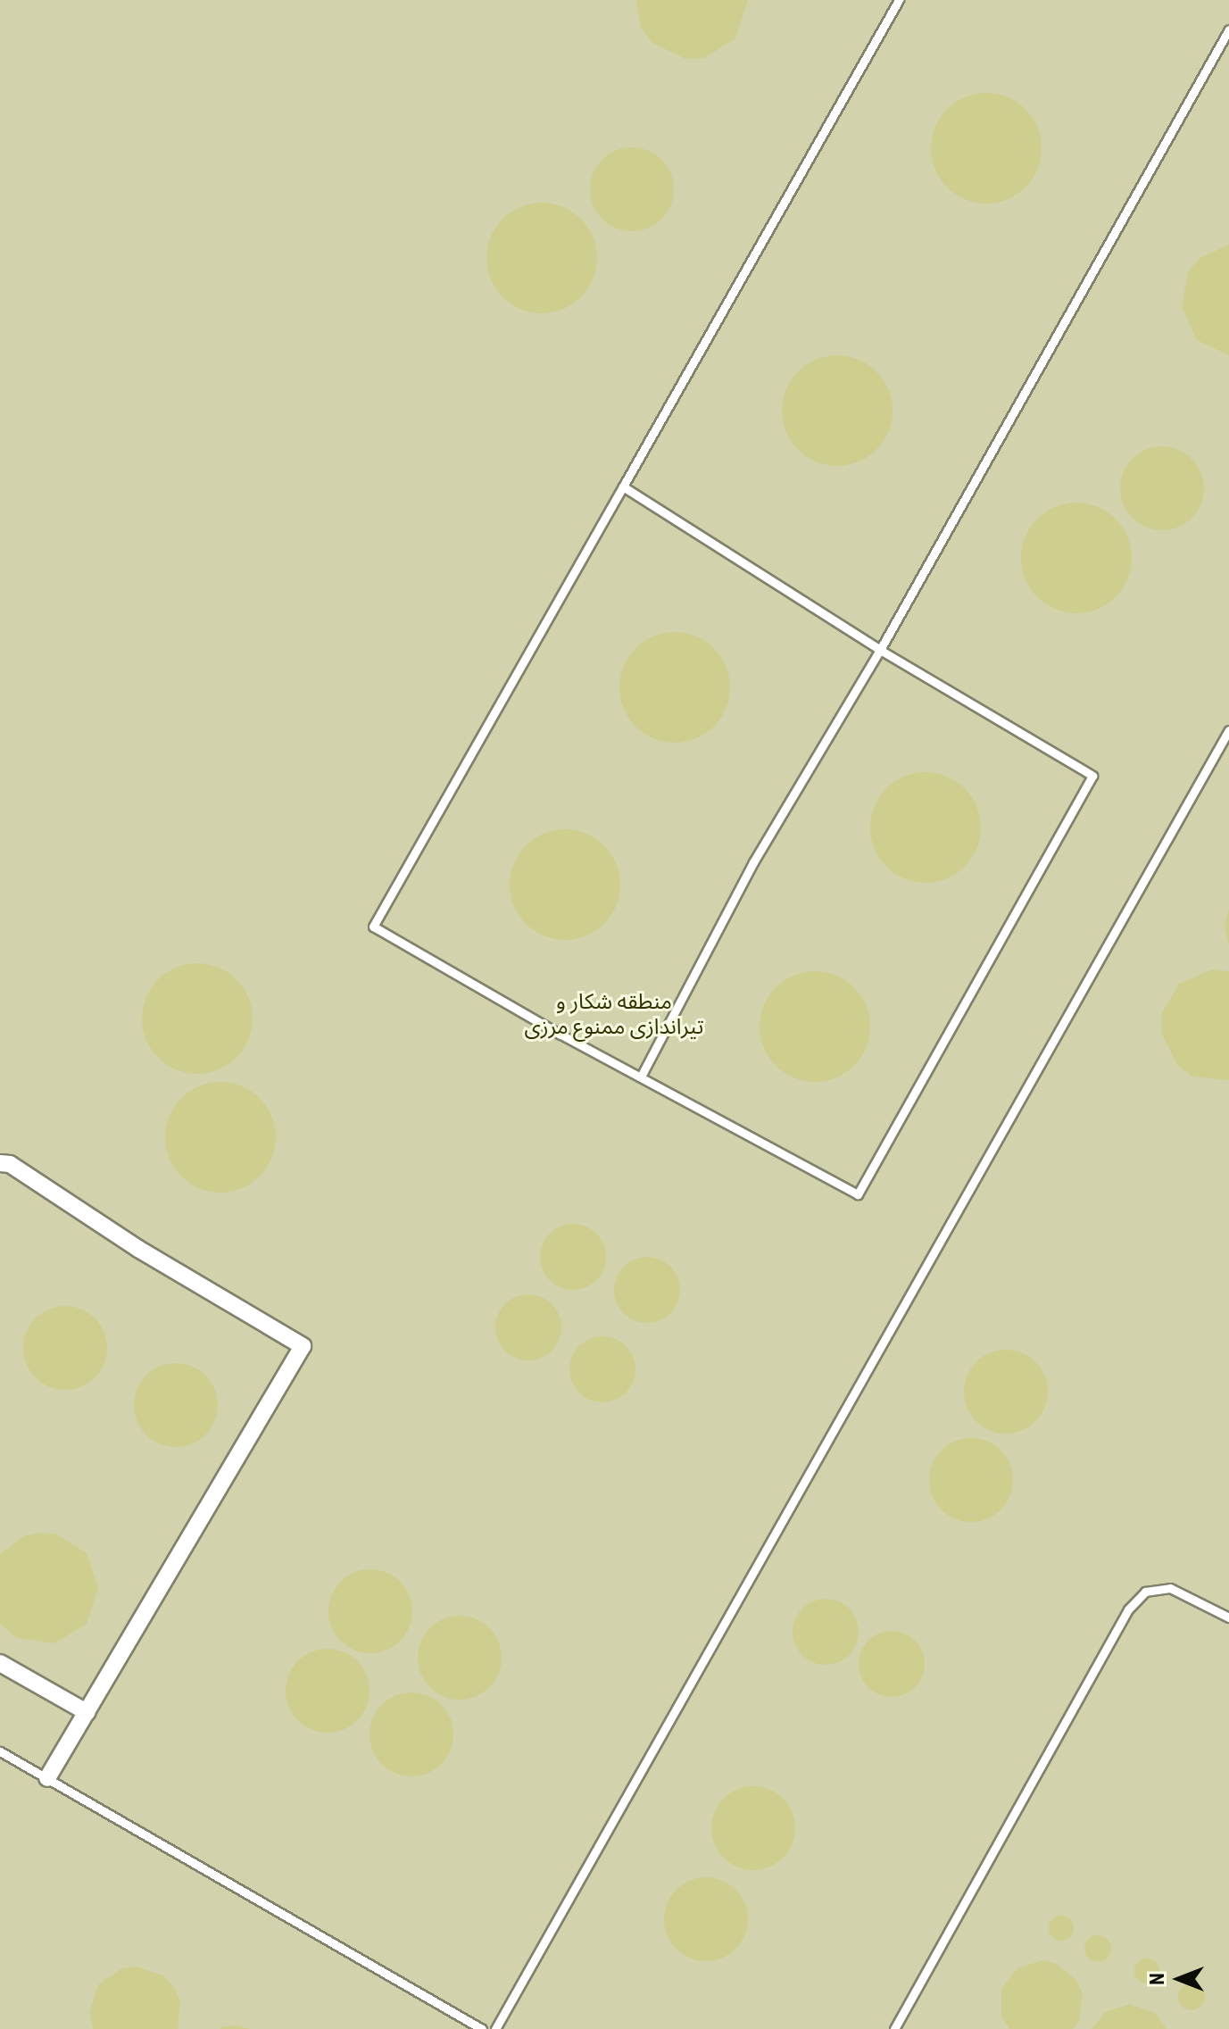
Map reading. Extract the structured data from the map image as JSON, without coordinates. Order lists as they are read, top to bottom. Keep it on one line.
{"parks":["منطقه شکار و تیراندازی ممنوع مرزی"],"north":"left"}
